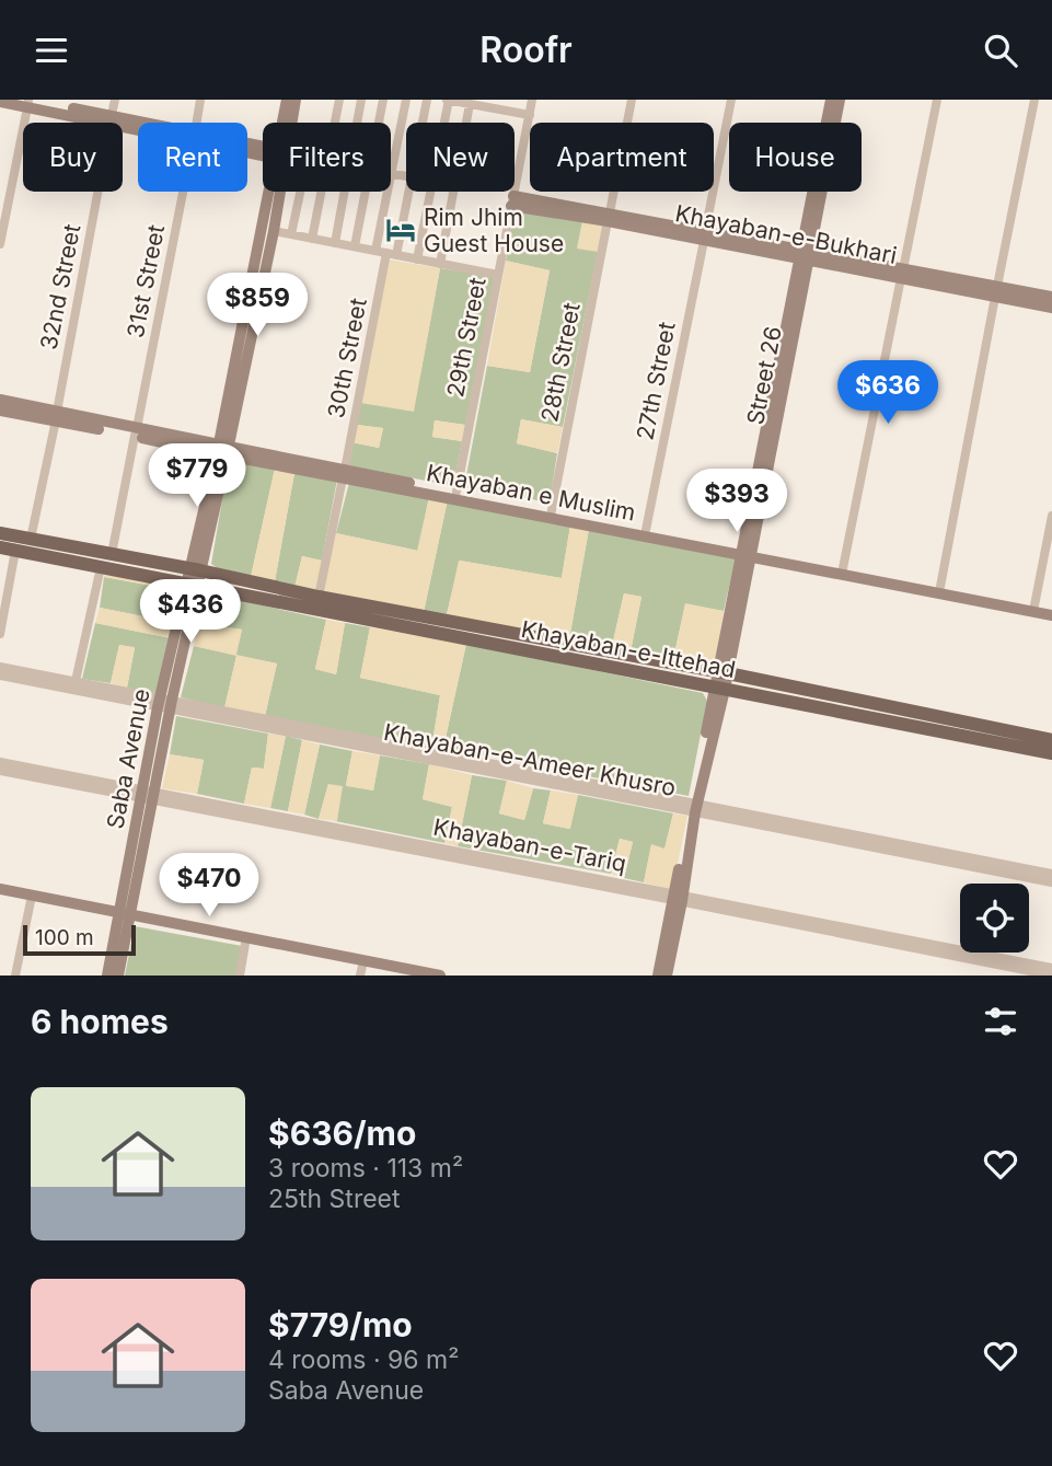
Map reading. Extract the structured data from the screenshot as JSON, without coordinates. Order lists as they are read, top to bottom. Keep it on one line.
{"streets":{"main road":["Khayaban-e-Ittehad"],"street":["Khayaban-e-Bukhari","31st Street","32nd Street","29th Street","30th Street","28th Street","Street 26","27th Street","Khayaban e Muslim","Saba Avenue","Khayaban-e-Ameer Khusro","Khayaban-e-Tariq"]},"crossings":[["Khayaban-e-Bukhari","29th Street"],["Khayaban-e-Bukhari","28th Street"],["Khayaban-e-Bukhari","Street 26"],["Khayaban-e-Bukhari","27th Street"],["31st Street","Khayaban e Muslim"],["31st Street","Khayaban-e-Ittehad"],["32nd Street","Khayaban e Muslim"],["32nd Street","Khayaban-e-Ittehad"],["29th Street","Khayaban e Muslim"],["30th Street","Khayaban e Muslim"],["30th Street","Khayaban-e-Ittehad"],["28th Street","Khayaban e Muslim"],["Street 26","Khayaban e Muslim"],["Street 26","Khayaban-e-Ittehad"],["Street 26","Khayaban-e-Ameer Khusro"],["Street 26","Khayaban-e-Tariq"],["27th Street","Khayaban e Muslim"],["Khayaban e Muslim","Saba Avenue"],["Khayaban-e-Ittehad","Saba Avenue"],["Saba Avenue","Khayaban-e-Ameer Khusro"],["Saba Avenue","Khayaban-e-Tariq"]],"places":{"hotel":["Rim Jhim Guest House"]},"scale_bar":"100 m","page":{"header":"Roofr","chip":["Buy","Rent","Filters","New","Apartment","House"],"price":["$859","$636","$779","$393","$436","$470"],"scale":"100 m","heading":"6 homes","list":[{"name":"$636/mo","note":"3 rooms · 113 m² · 25th Street"},{"name":"$779/mo","note":"4 rooms · 96 m² · Saba Avenue"}]}}
